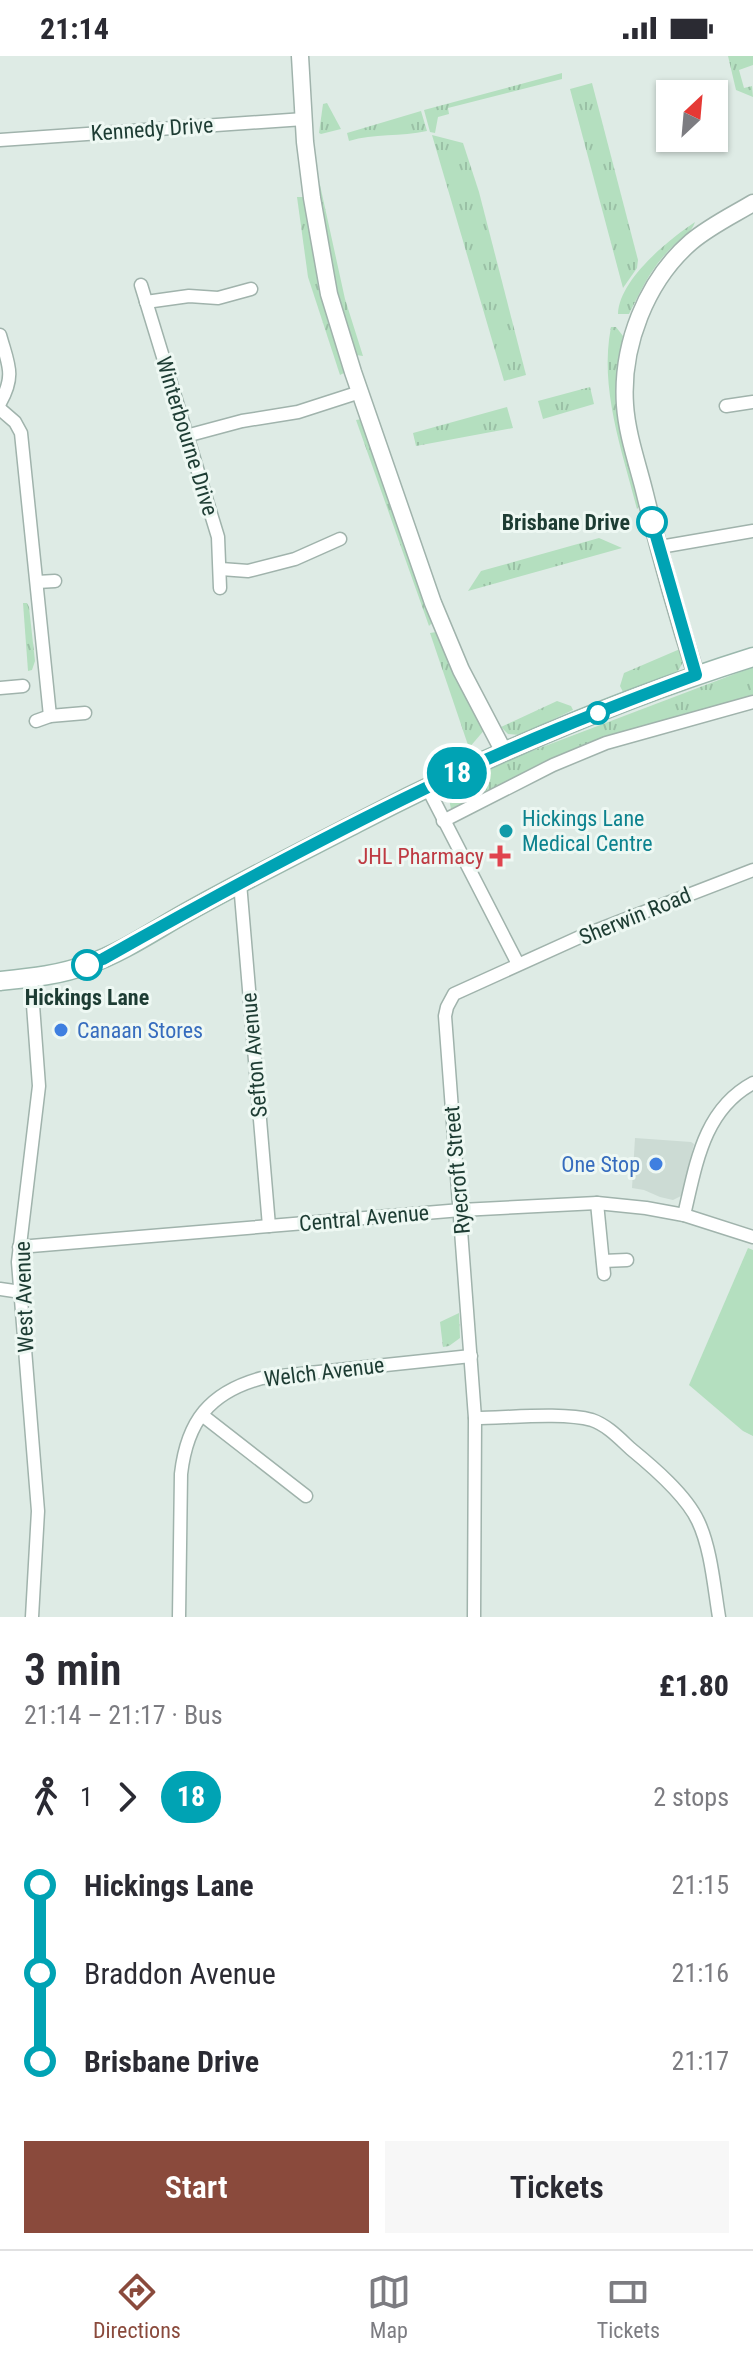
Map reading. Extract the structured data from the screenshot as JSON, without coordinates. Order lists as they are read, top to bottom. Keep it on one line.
{"streets":{"street":["Kennedy Drive","Winterbourne Drive","Sherwin Road","Sefton Avenue","Ryecroft Street","Central Avenue","West Avenue","Welch Avenue"]},"crossings":[["Sherwin Road","Ryecroft Street"],["Sefton Avenue","Central Avenue"],["Ryecroft Street","Central Avenue"],["Ryecroft Street","Welch Avenue"],["Central Avenue","West Avenue"]],"places":{"other":["Brisbane Drive","Hickings Lane Medical Centre","Hickings Lane","Canaan Stores","One Stop"],"health":["JHL Pharmacy"]},"lines":["bus line 18"],"north":"top right","page":{"status":"21:14","on_map":"18","heading":["3 min","21:14 – 21:17 · Bus","£1.80"],"legs":["1","18","2 stops"],"list":[{"name":"Hickings Lane","value":"21:15"},{"name":"Braddon Avenue","value":"21:16"},{"name":"Brisbane Drive","value":"21:17"}],"buttons":["Start","Tickets"],"tabs":["Directions","Map","Tickets"]}}
